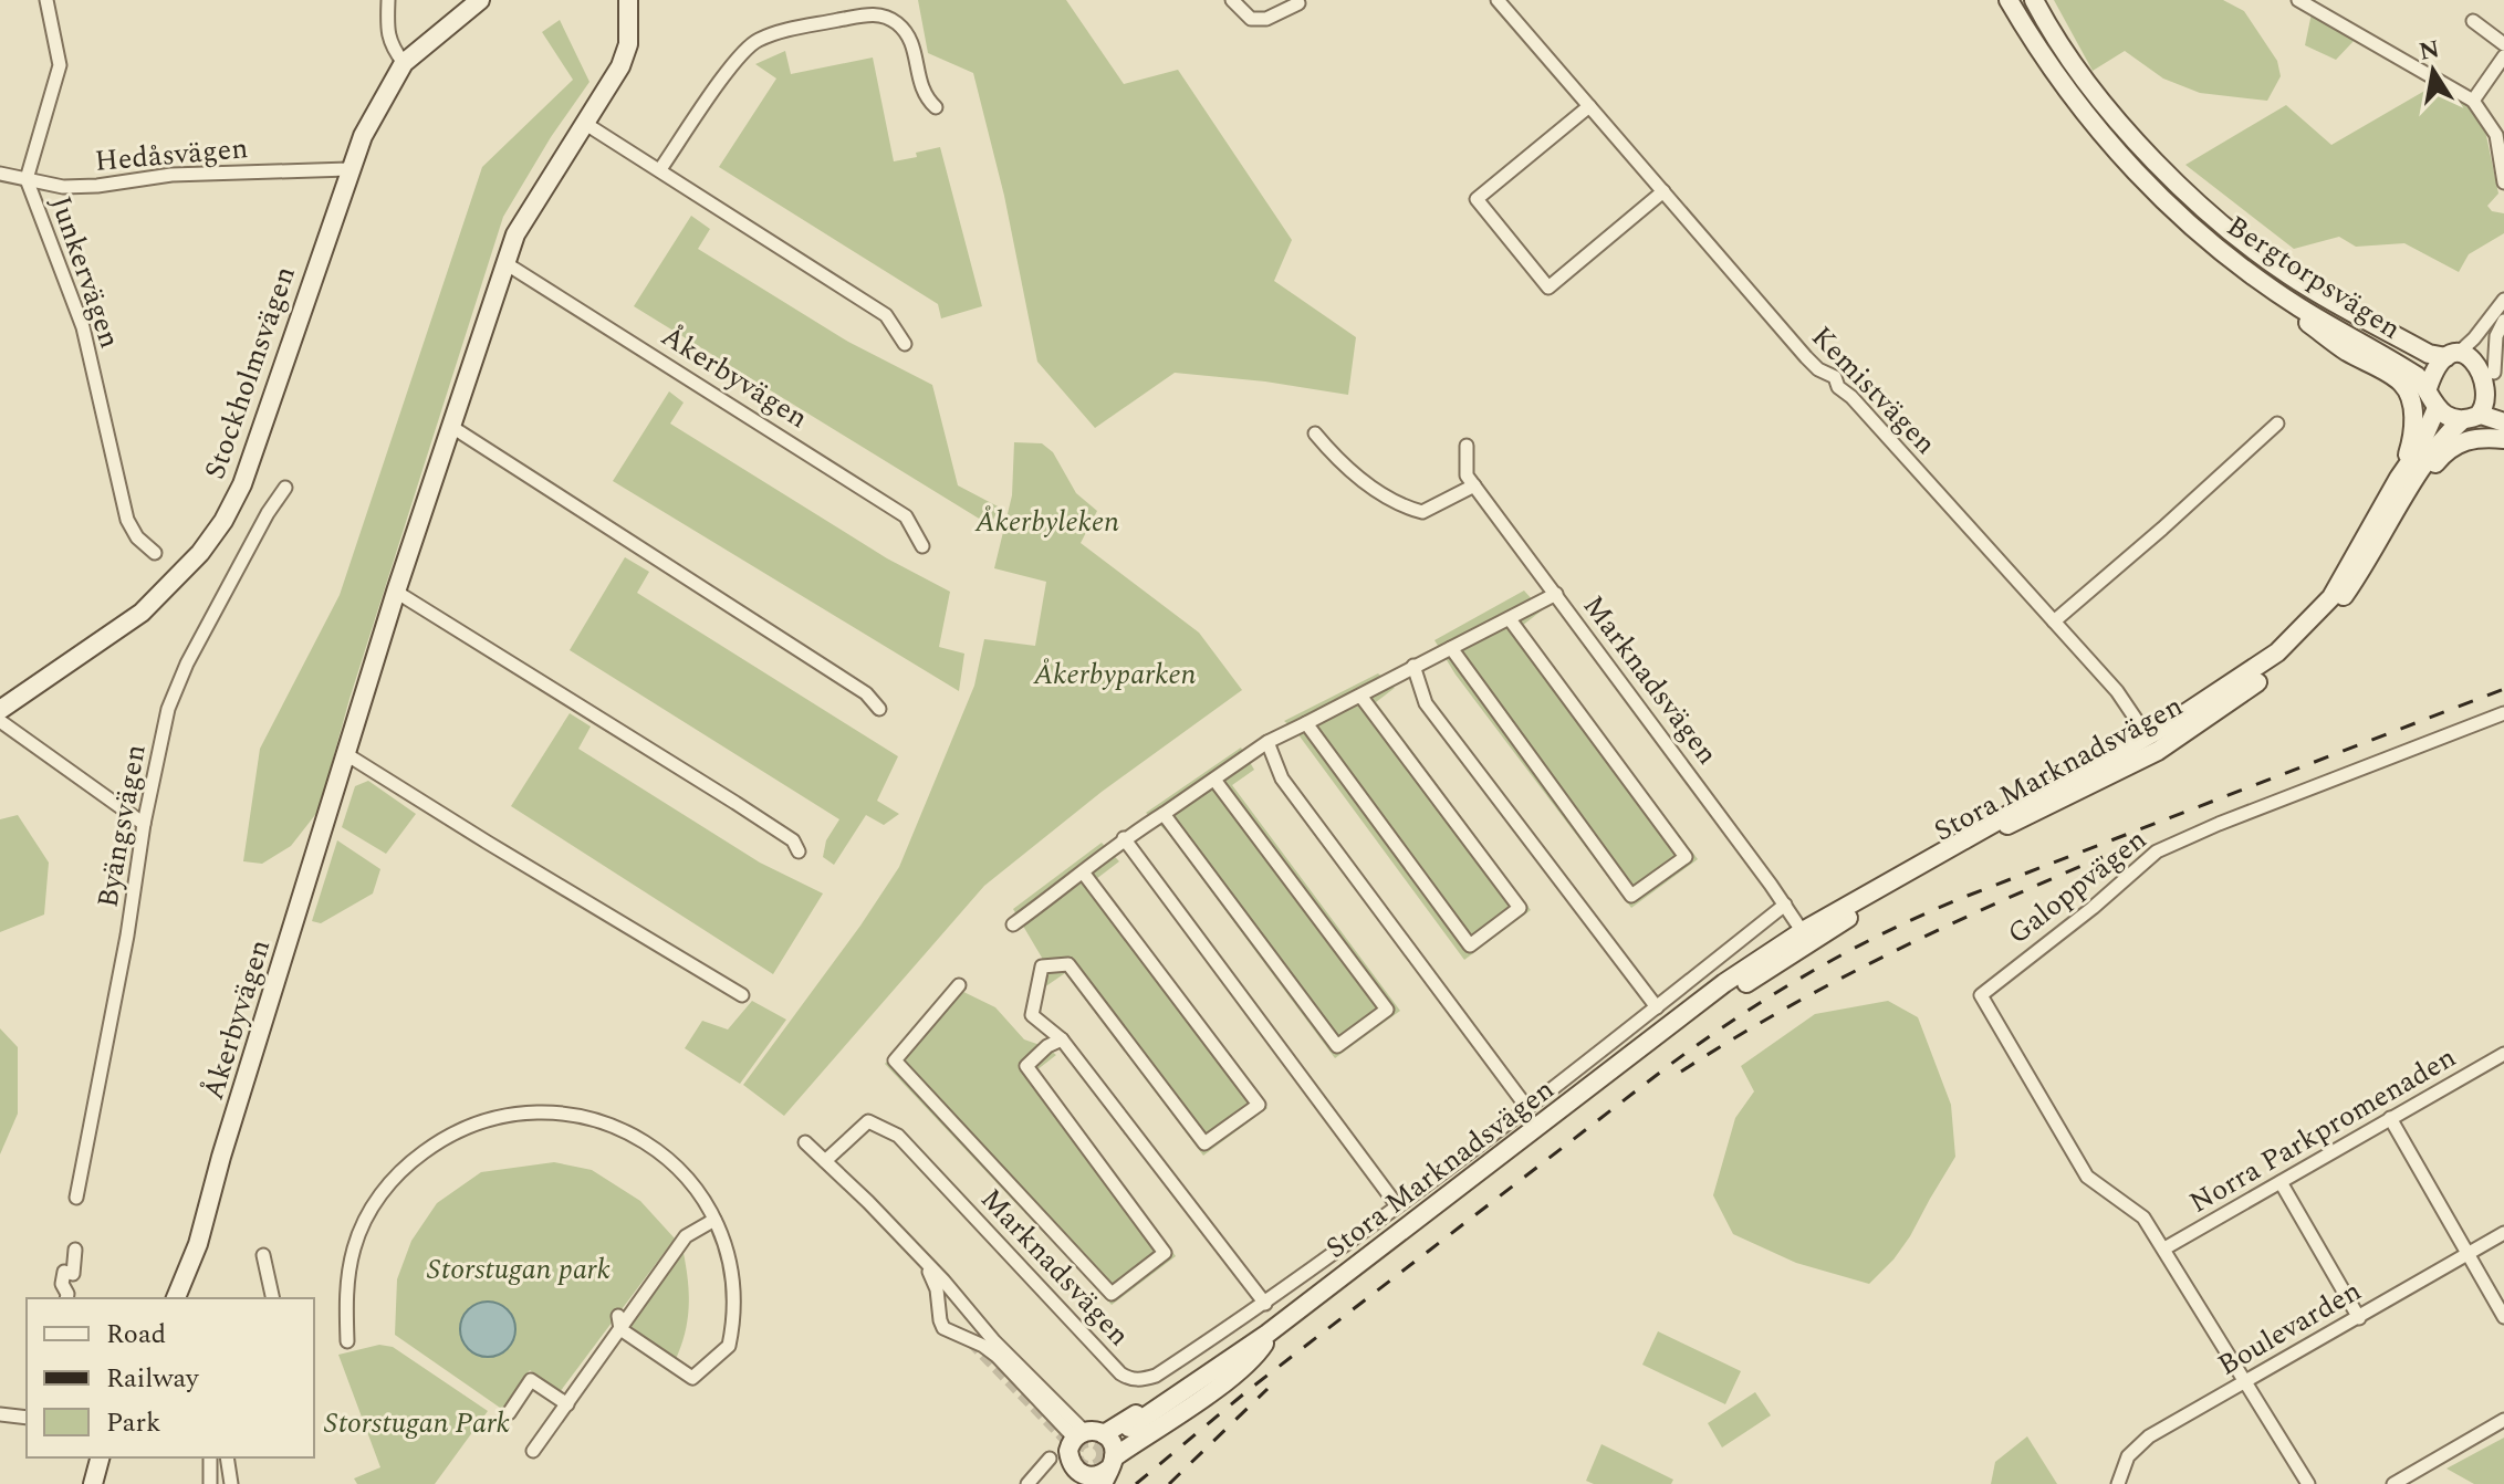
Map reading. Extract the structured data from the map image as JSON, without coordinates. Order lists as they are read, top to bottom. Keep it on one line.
{"streets":{"street":["Hedåsvägen","Junkervägen","Bergtorpsvägen","Stockholmsvägen","Åkerbyvägen","Kemistvägen","Marknadsvägen","Stora Marknadsvägen","Byängsvägen","Galoppvägen","Norra Parkpromenaden","Boulevarden"]},"crossings":[["Hedåsvägen","Junkervägen"],["Hedåsvägen","Stockholmsvägen"],["Bergtorpsvägen","Stora Marknadsvägen"],["Kemistvägen","Stora Marknadsvägen"],["Marknadsvägen","Stora Marknadsvägen"],["Galoppvägen","Norra Parkpromenaden"]],"parks":["Åkerbyleken","Åkerbyparken","Storstugan park","Storstugan Park"],"legend":["Road","Railway","Park"],"north":"top"}
